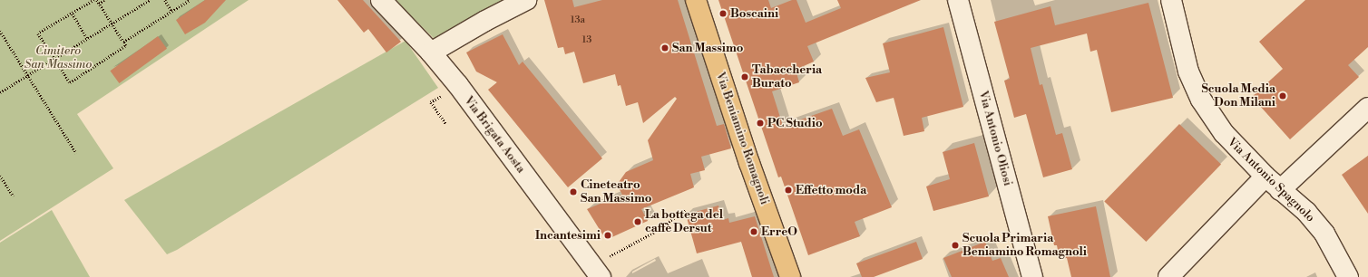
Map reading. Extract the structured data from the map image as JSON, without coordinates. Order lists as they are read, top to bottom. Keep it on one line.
{"streets":{"main road":["Via Beniamino Romagnoli"],"street":["Via Brigata Aosta","Via Antonio Oliosi","Via Antonio Spagnolo"]},"parks":["Cimitero San Massimo"],"places":["Boscaini","San Massimo","Tabaccheria Burato","Scuola Media Don Milani","PC Studio","Effetto moda","Cineteatro San Massimo","La bottega del caffè Dersut","ErreO","Incantesimi","Scuola Primaria Beniamino Romagnoli"],"house_numbers":["13a","13"]}
